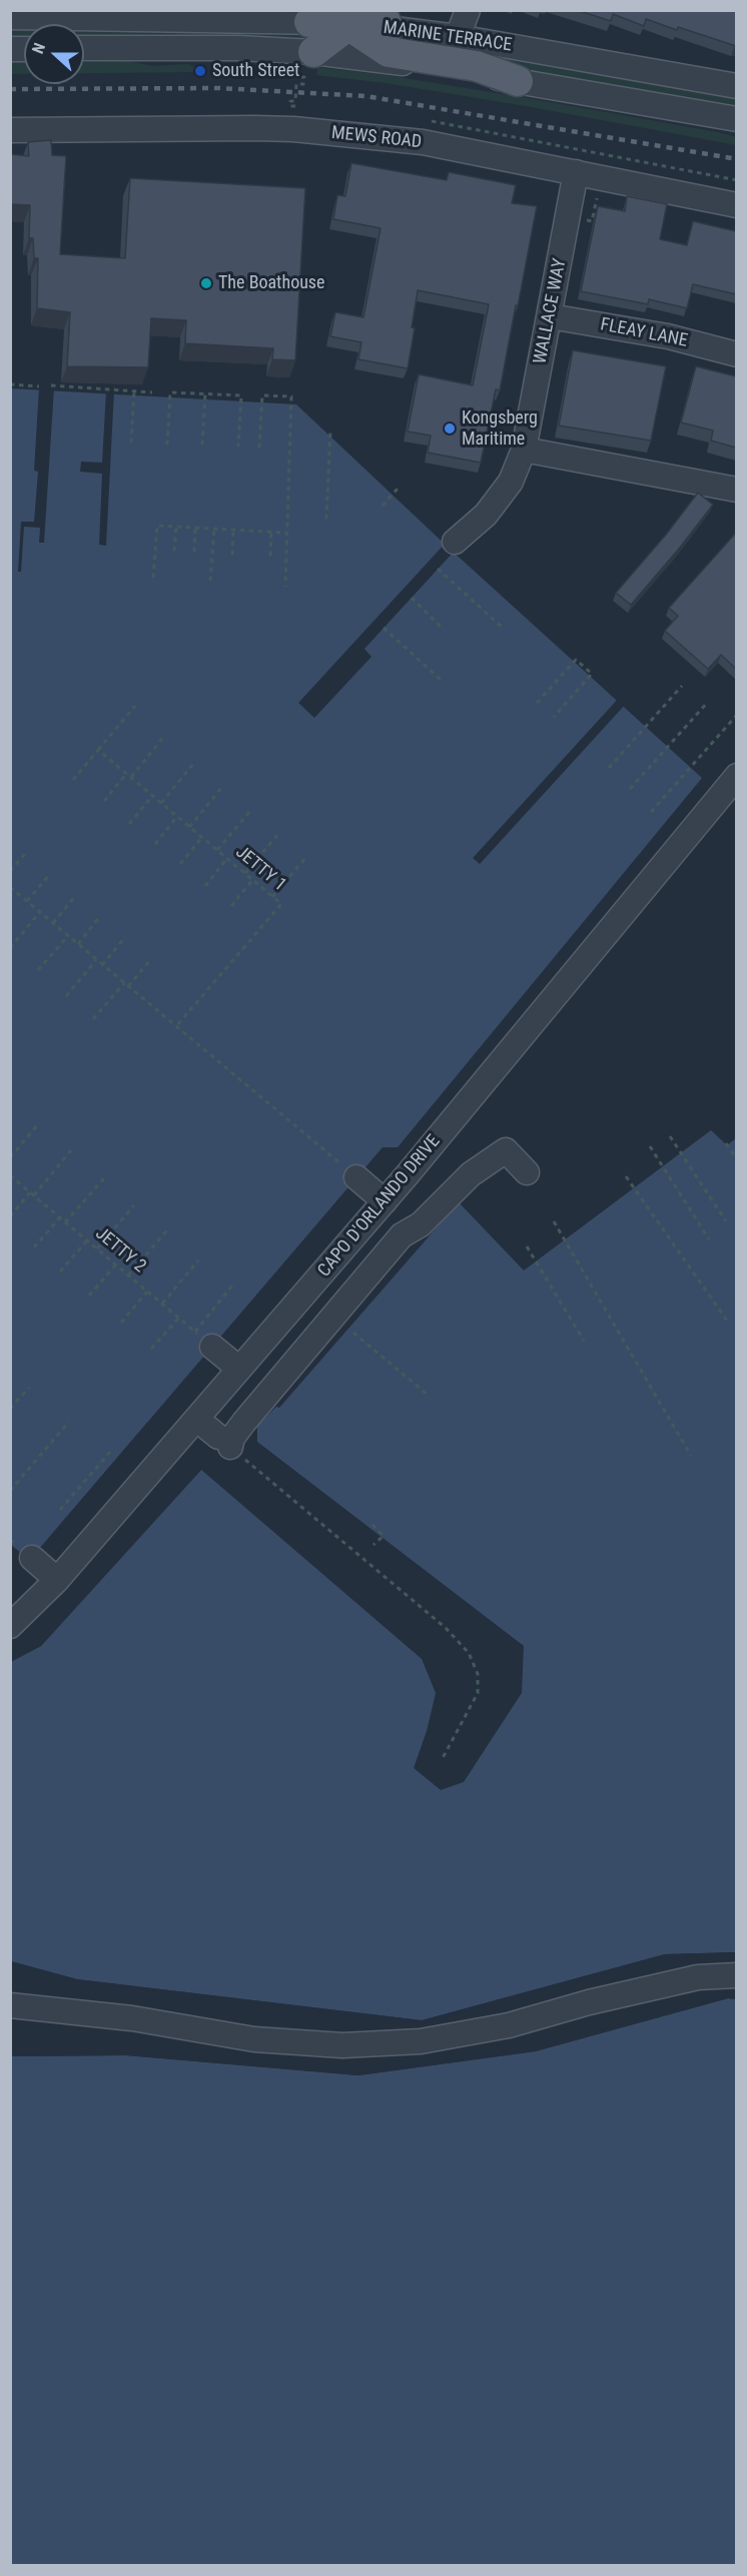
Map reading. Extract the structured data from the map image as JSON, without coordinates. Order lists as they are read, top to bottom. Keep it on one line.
{"streets":{"street":["MARINE TERRACE","MEWS ROAD","WALLACE WAY","FLEAY LANE","CAPO D'ORLANDO DRIVE"],"path":["JETTY 1","JETTY 2"]},"crossings":[["MEWS ROAD","WALLACE WAY"],["WALLACE WAY","FLEAY LANE"]],"places":["South Street","The Boathouse","Kongsberg Maritime"],"north":"left"}
